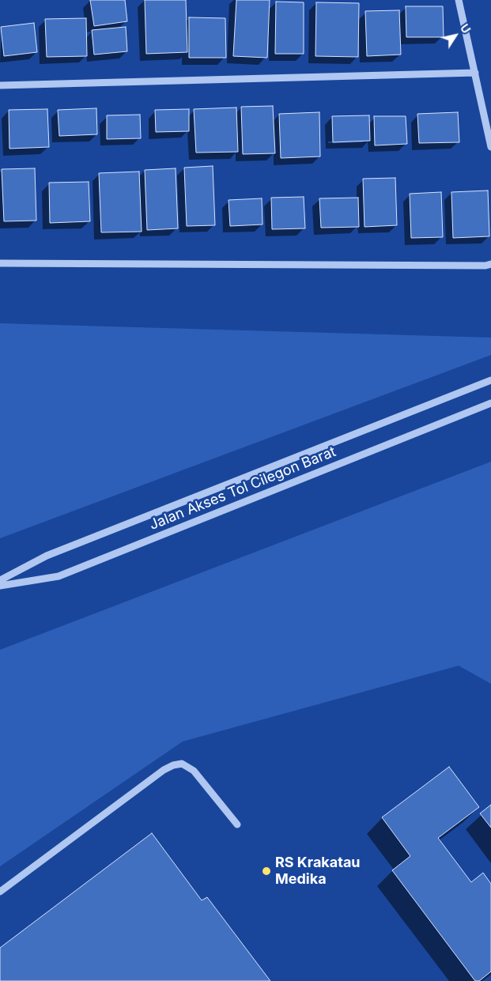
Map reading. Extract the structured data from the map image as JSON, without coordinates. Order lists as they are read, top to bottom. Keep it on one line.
{"streets":{"street":["Jalan Akses Tol Cilegon Barat"]},"places":["RS Krakatau Medika"],"north":"top right"}
